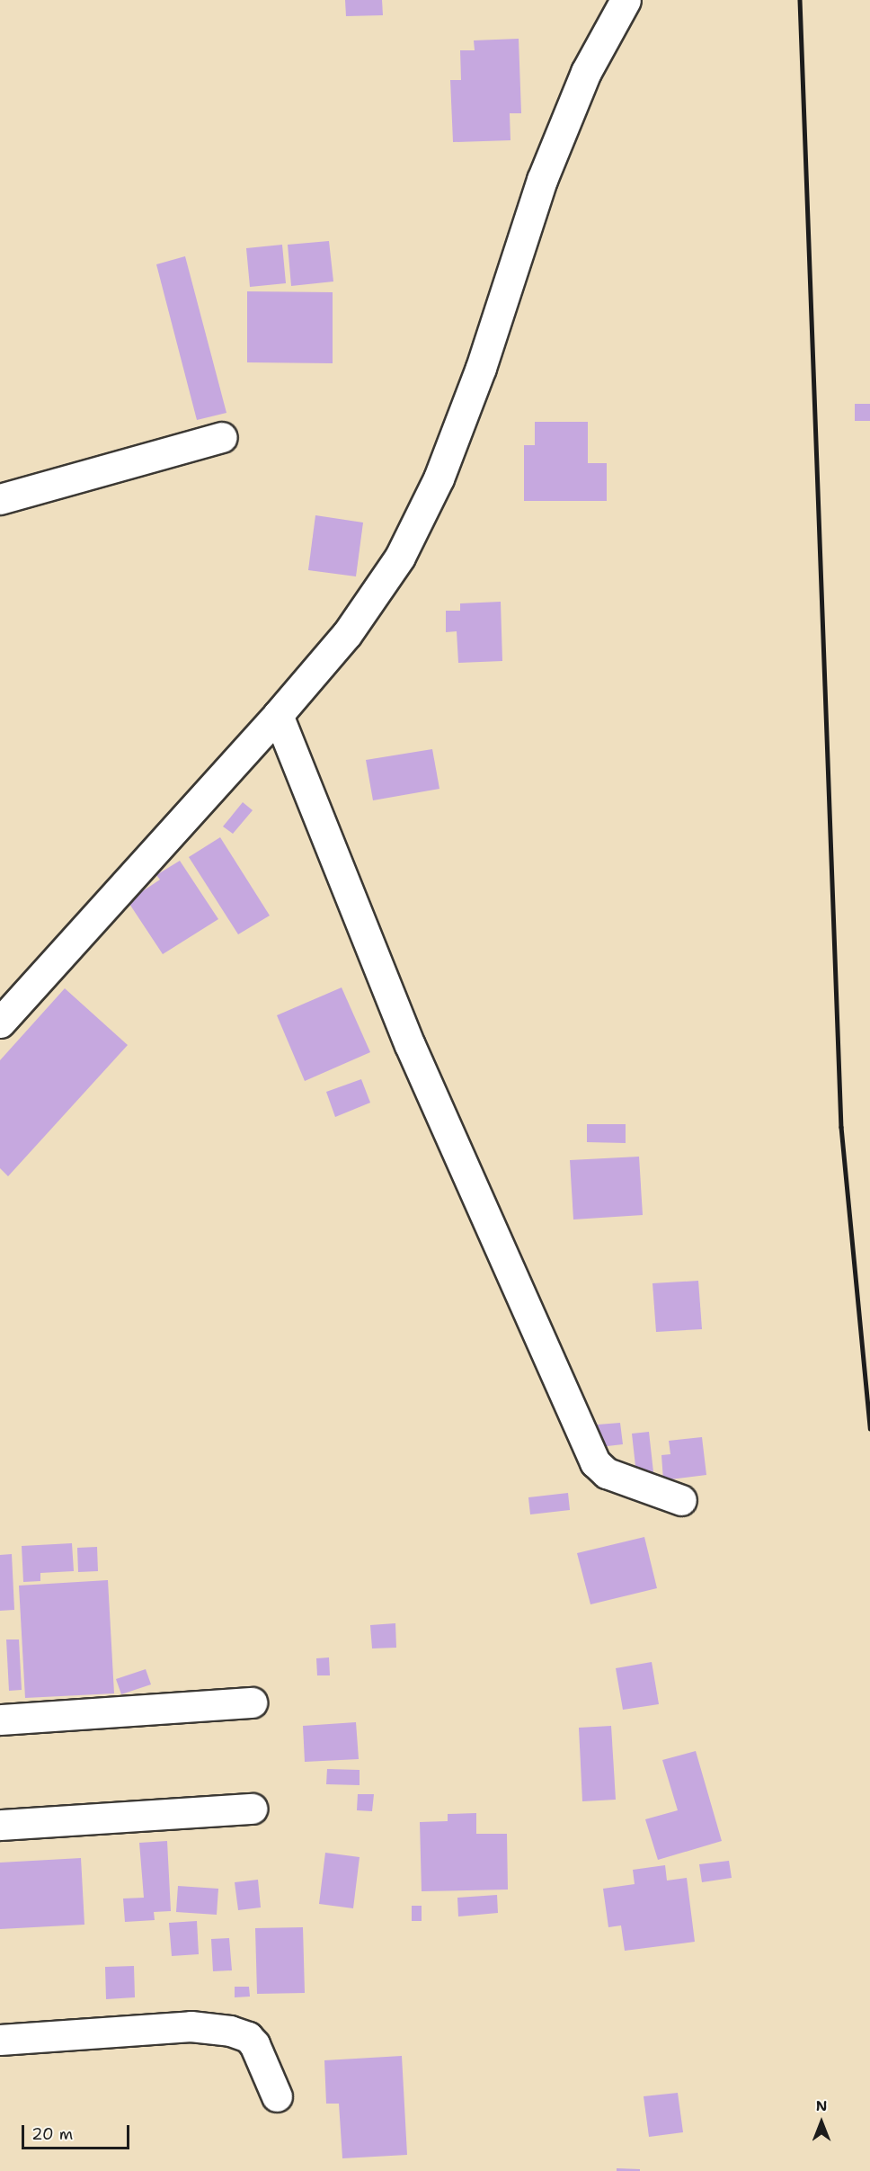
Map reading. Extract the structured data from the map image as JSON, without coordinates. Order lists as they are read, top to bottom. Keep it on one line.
{"scale_bar":"20 m","north":"top"}
